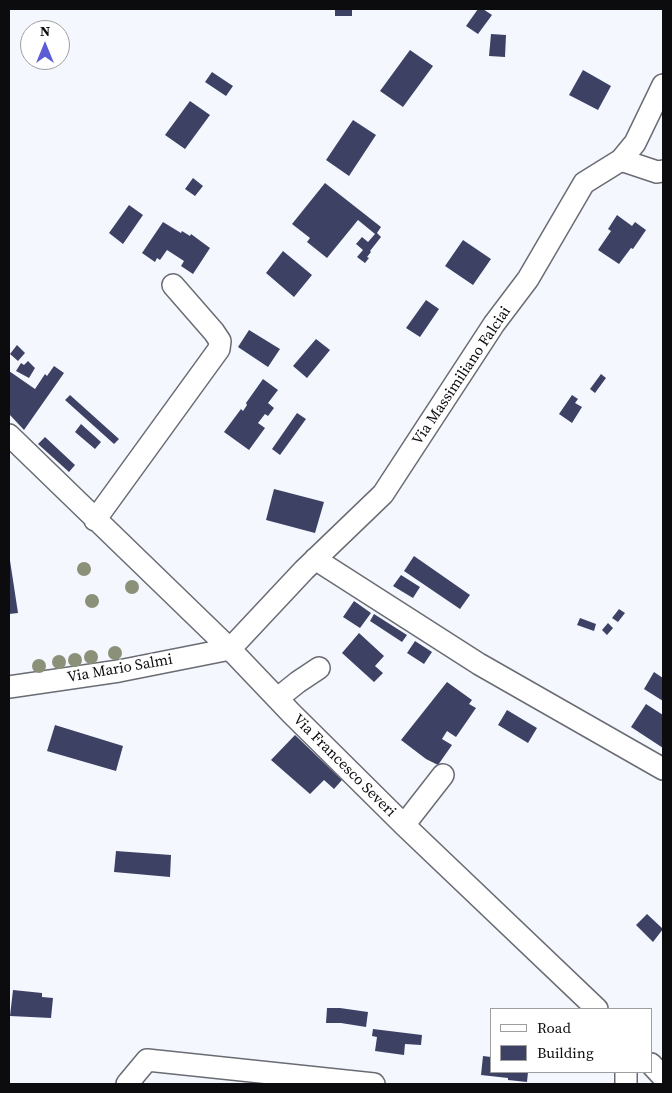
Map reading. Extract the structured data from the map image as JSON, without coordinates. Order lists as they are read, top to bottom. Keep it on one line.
{"streets":{"street":["Via Massimiliano Falciai","Via Mario Salmi","Via Francesco Severi"]},"crossings":[["Via Massimiliano Falciai","Via Mario Salmi"],["Via Massimiliano Falciai","Via Francesco Severi"],["Via Mario Salmi","Via Francesco Severi"]],"legend":["Road","Building"],"north":"top"}
